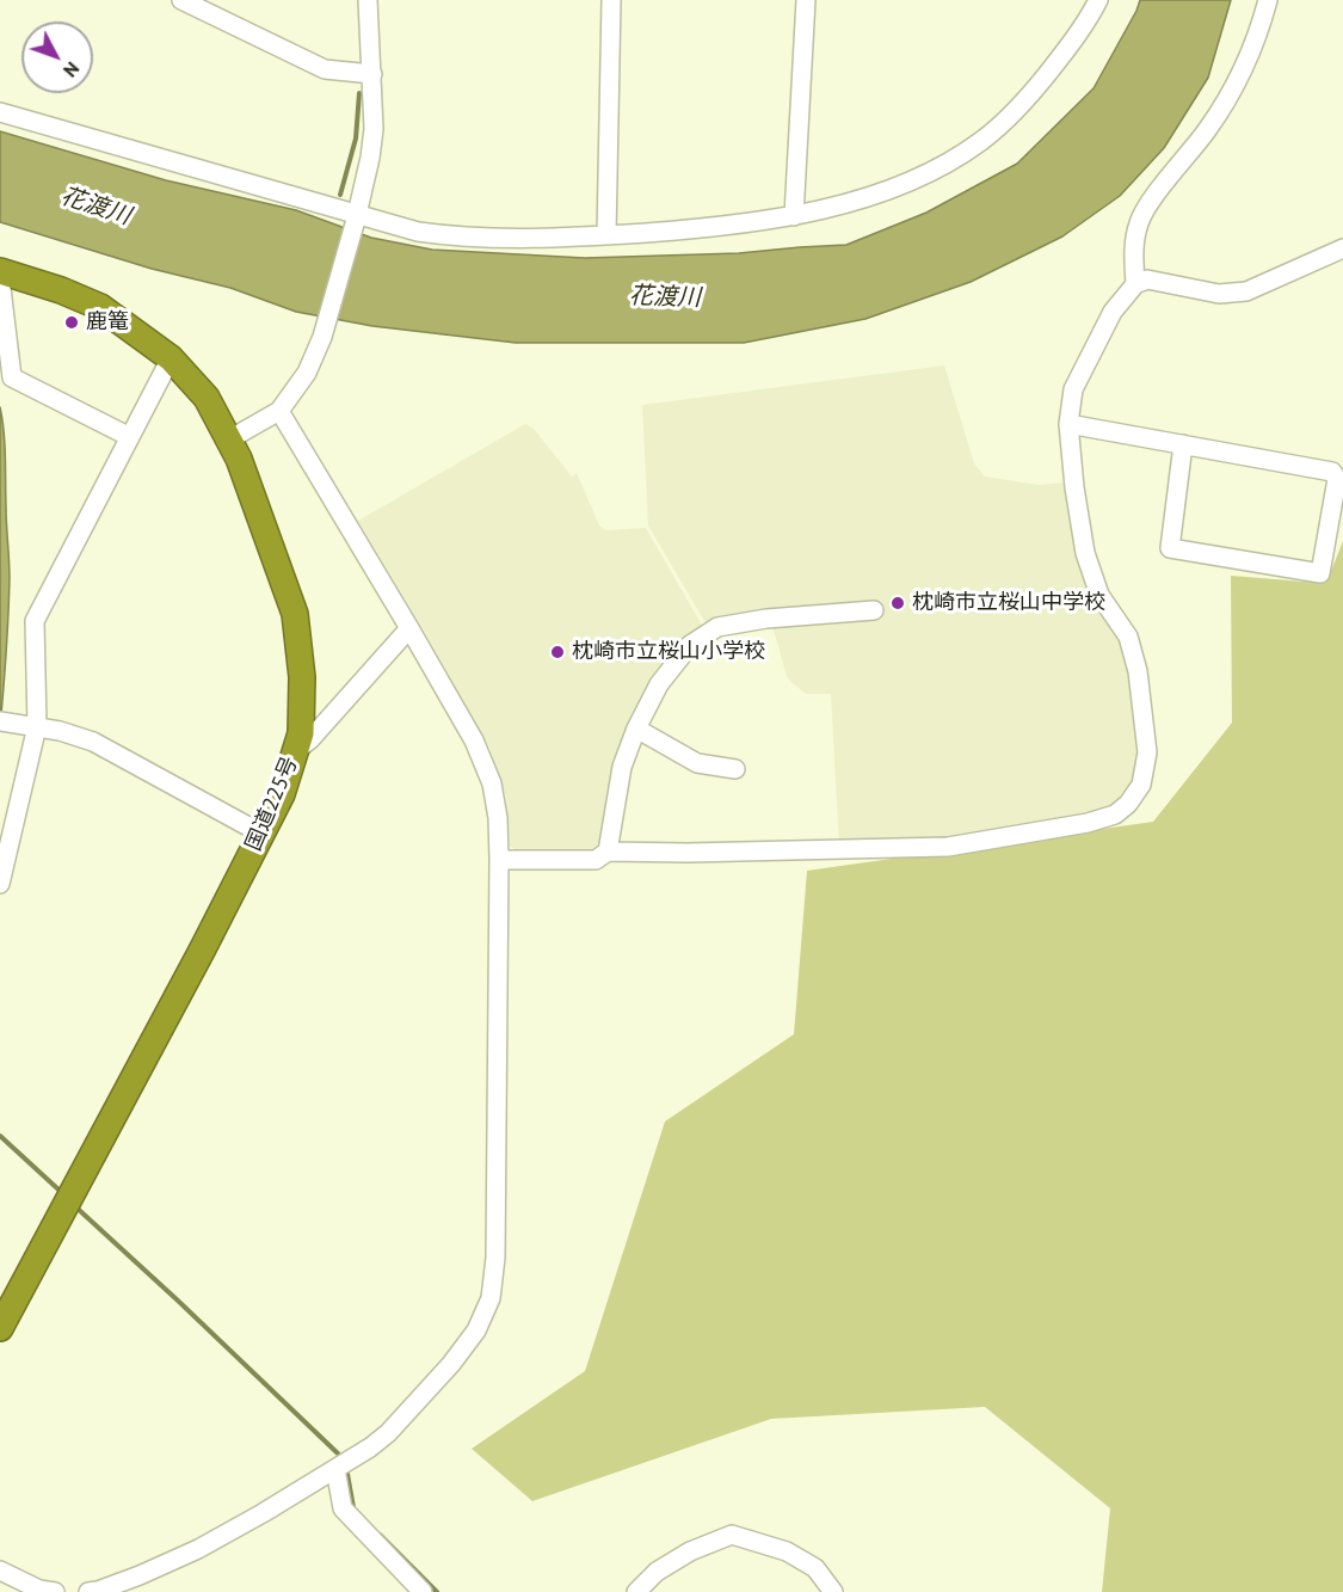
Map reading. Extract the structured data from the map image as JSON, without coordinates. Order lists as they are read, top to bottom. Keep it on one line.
{"streets":{"highway":["国道225号"]},"water":["花渡川"],"places":["鹿篭","枕崎市立桜山中学校","枕崎市立桜山小学校"],"north":"bottom right"}
